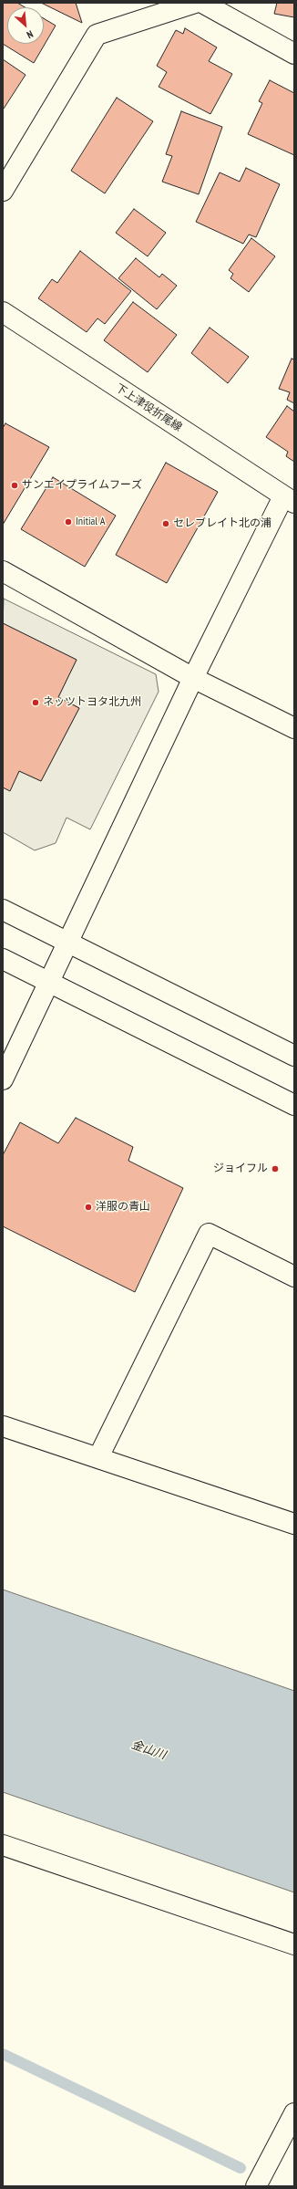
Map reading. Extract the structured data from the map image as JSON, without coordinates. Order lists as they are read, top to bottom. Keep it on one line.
{"streets":{"street":["下上津役折尾線"]},"water":["金山川"],"places":["サンエイプライムフーズ","Initial A","セレブレイト北の浦","ネッツトヨタ北九州","ジョイフル","洋服の青山"],"north":"bottom right"}
